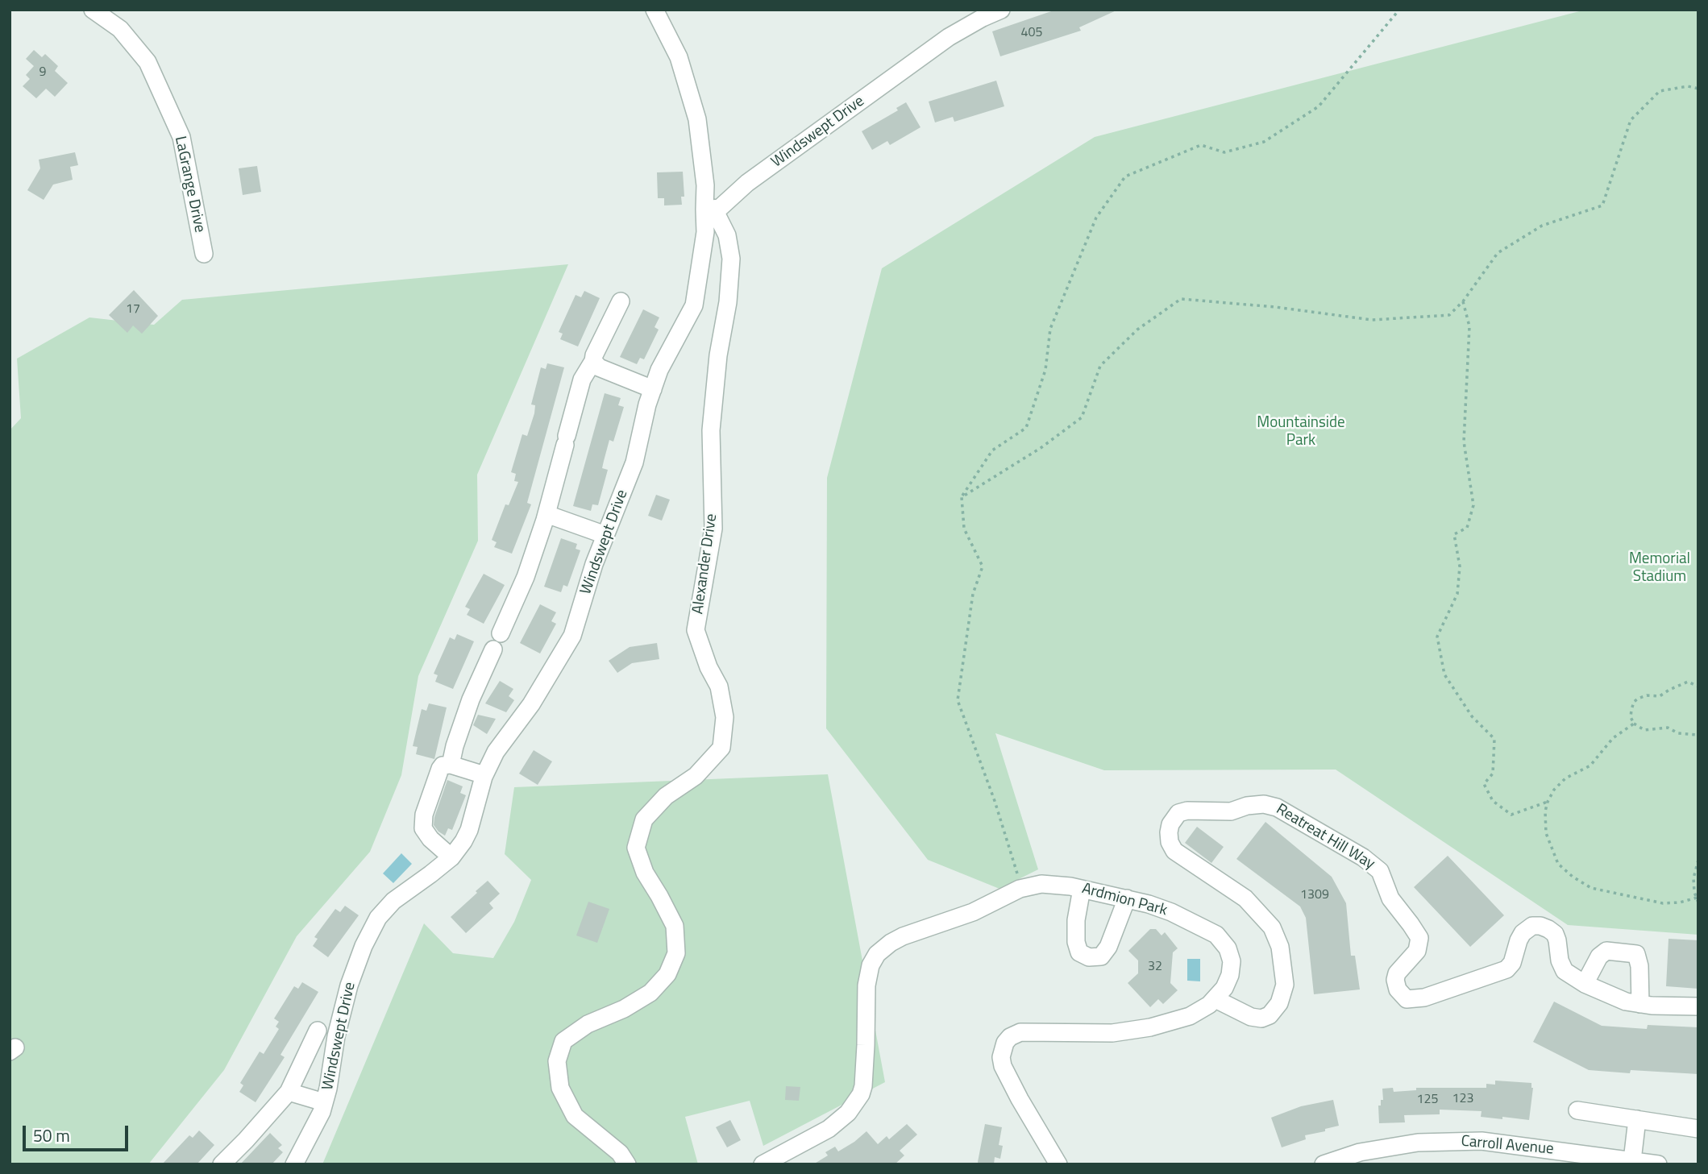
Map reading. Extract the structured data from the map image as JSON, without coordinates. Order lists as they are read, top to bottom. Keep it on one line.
{"streets":{"street":["Windswept Drive","LaGrange Drive","Alexander Drive","Reatreat Hill Way","Ardmion Park","Carroll Avenue"]},"crossings":[["Windswept Drive","Alexander Drive"],["Reatreat Hill Way","Ardmion Park"]],"parks":["Mountainside Park","Memorial Stadium"],"house_numbers":["405","9","17","1309","32","123","125"],"scale_bar":"50 m"}
